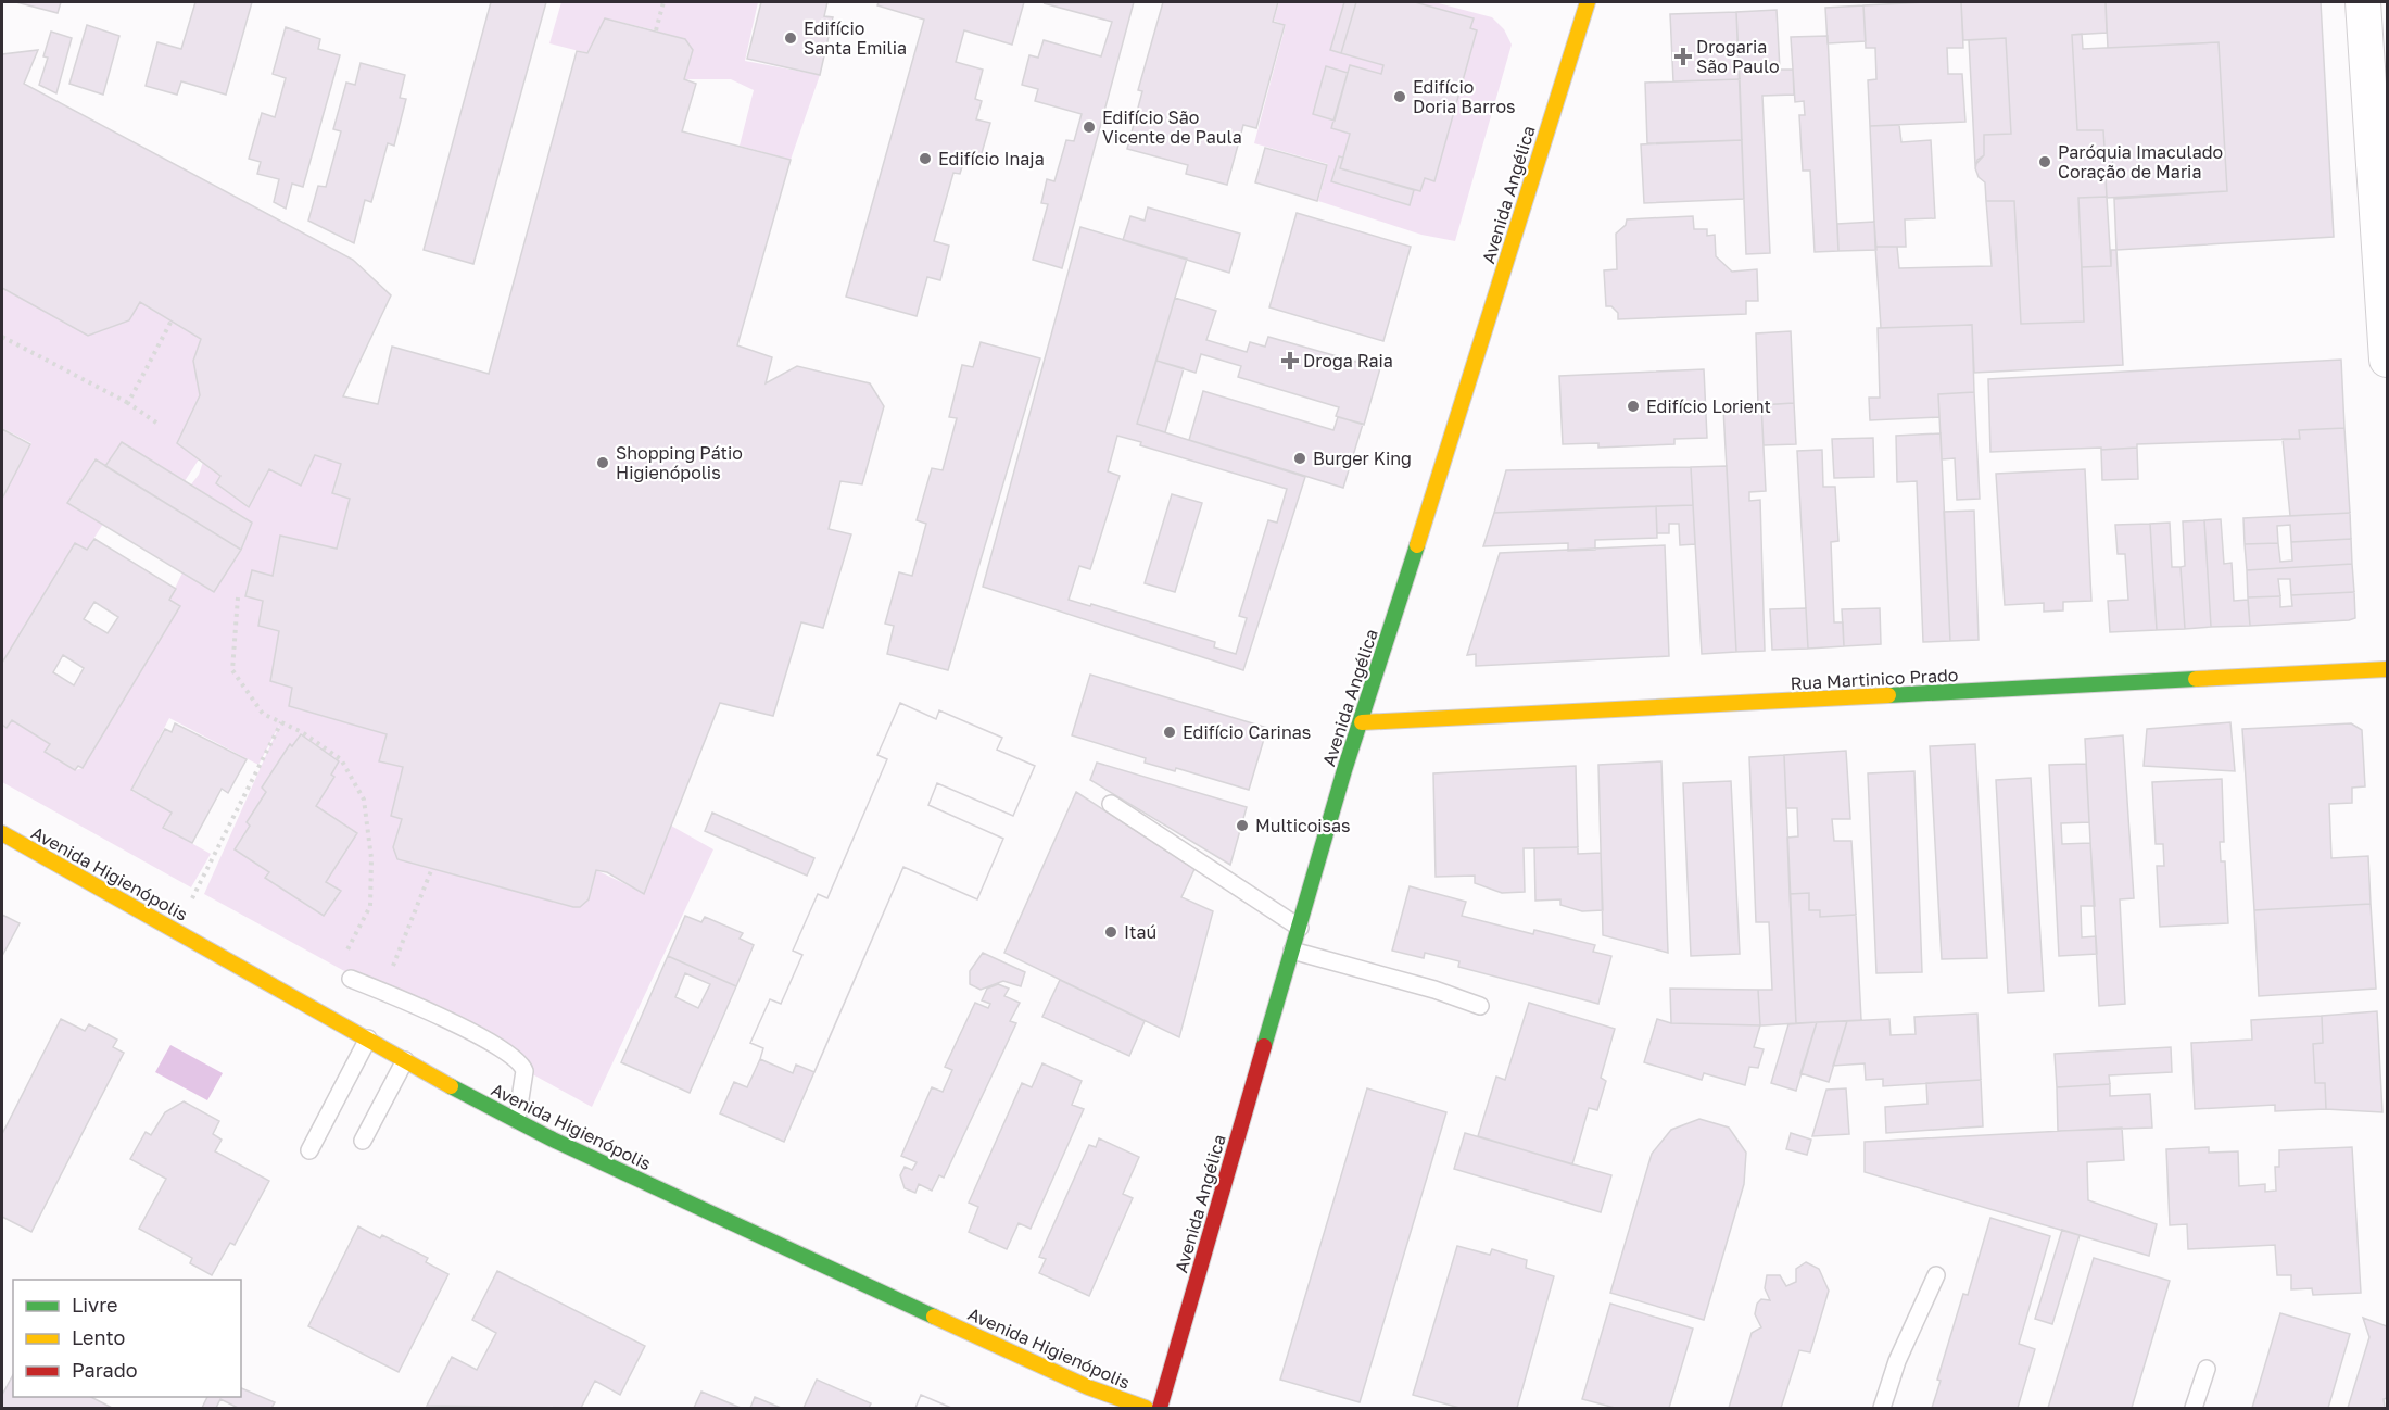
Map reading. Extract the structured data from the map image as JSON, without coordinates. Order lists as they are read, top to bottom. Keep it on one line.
{"streets":{"street":["Avenida Angélica","Rua Martinico Prado","Avenida Higienópolis"]},"crossings":[["Avenida Angélica","Rua Martinico Prado"]],"places":{"other":["Edifício Santa Emilia","Edifício Doria Barros","Edifício São Vicente de Paula","Edifício Inaja","Paróquia Imaculado Coração de Maria","Edifício Lorient","Burger King","Shopping Pátio Higienópolis","Edifício Carinas","Multicoisas","Itaú"],"health":["Drogaria São Paulo","Droga Raia"]},"legend":["Livre","Lento","Parado"]}
